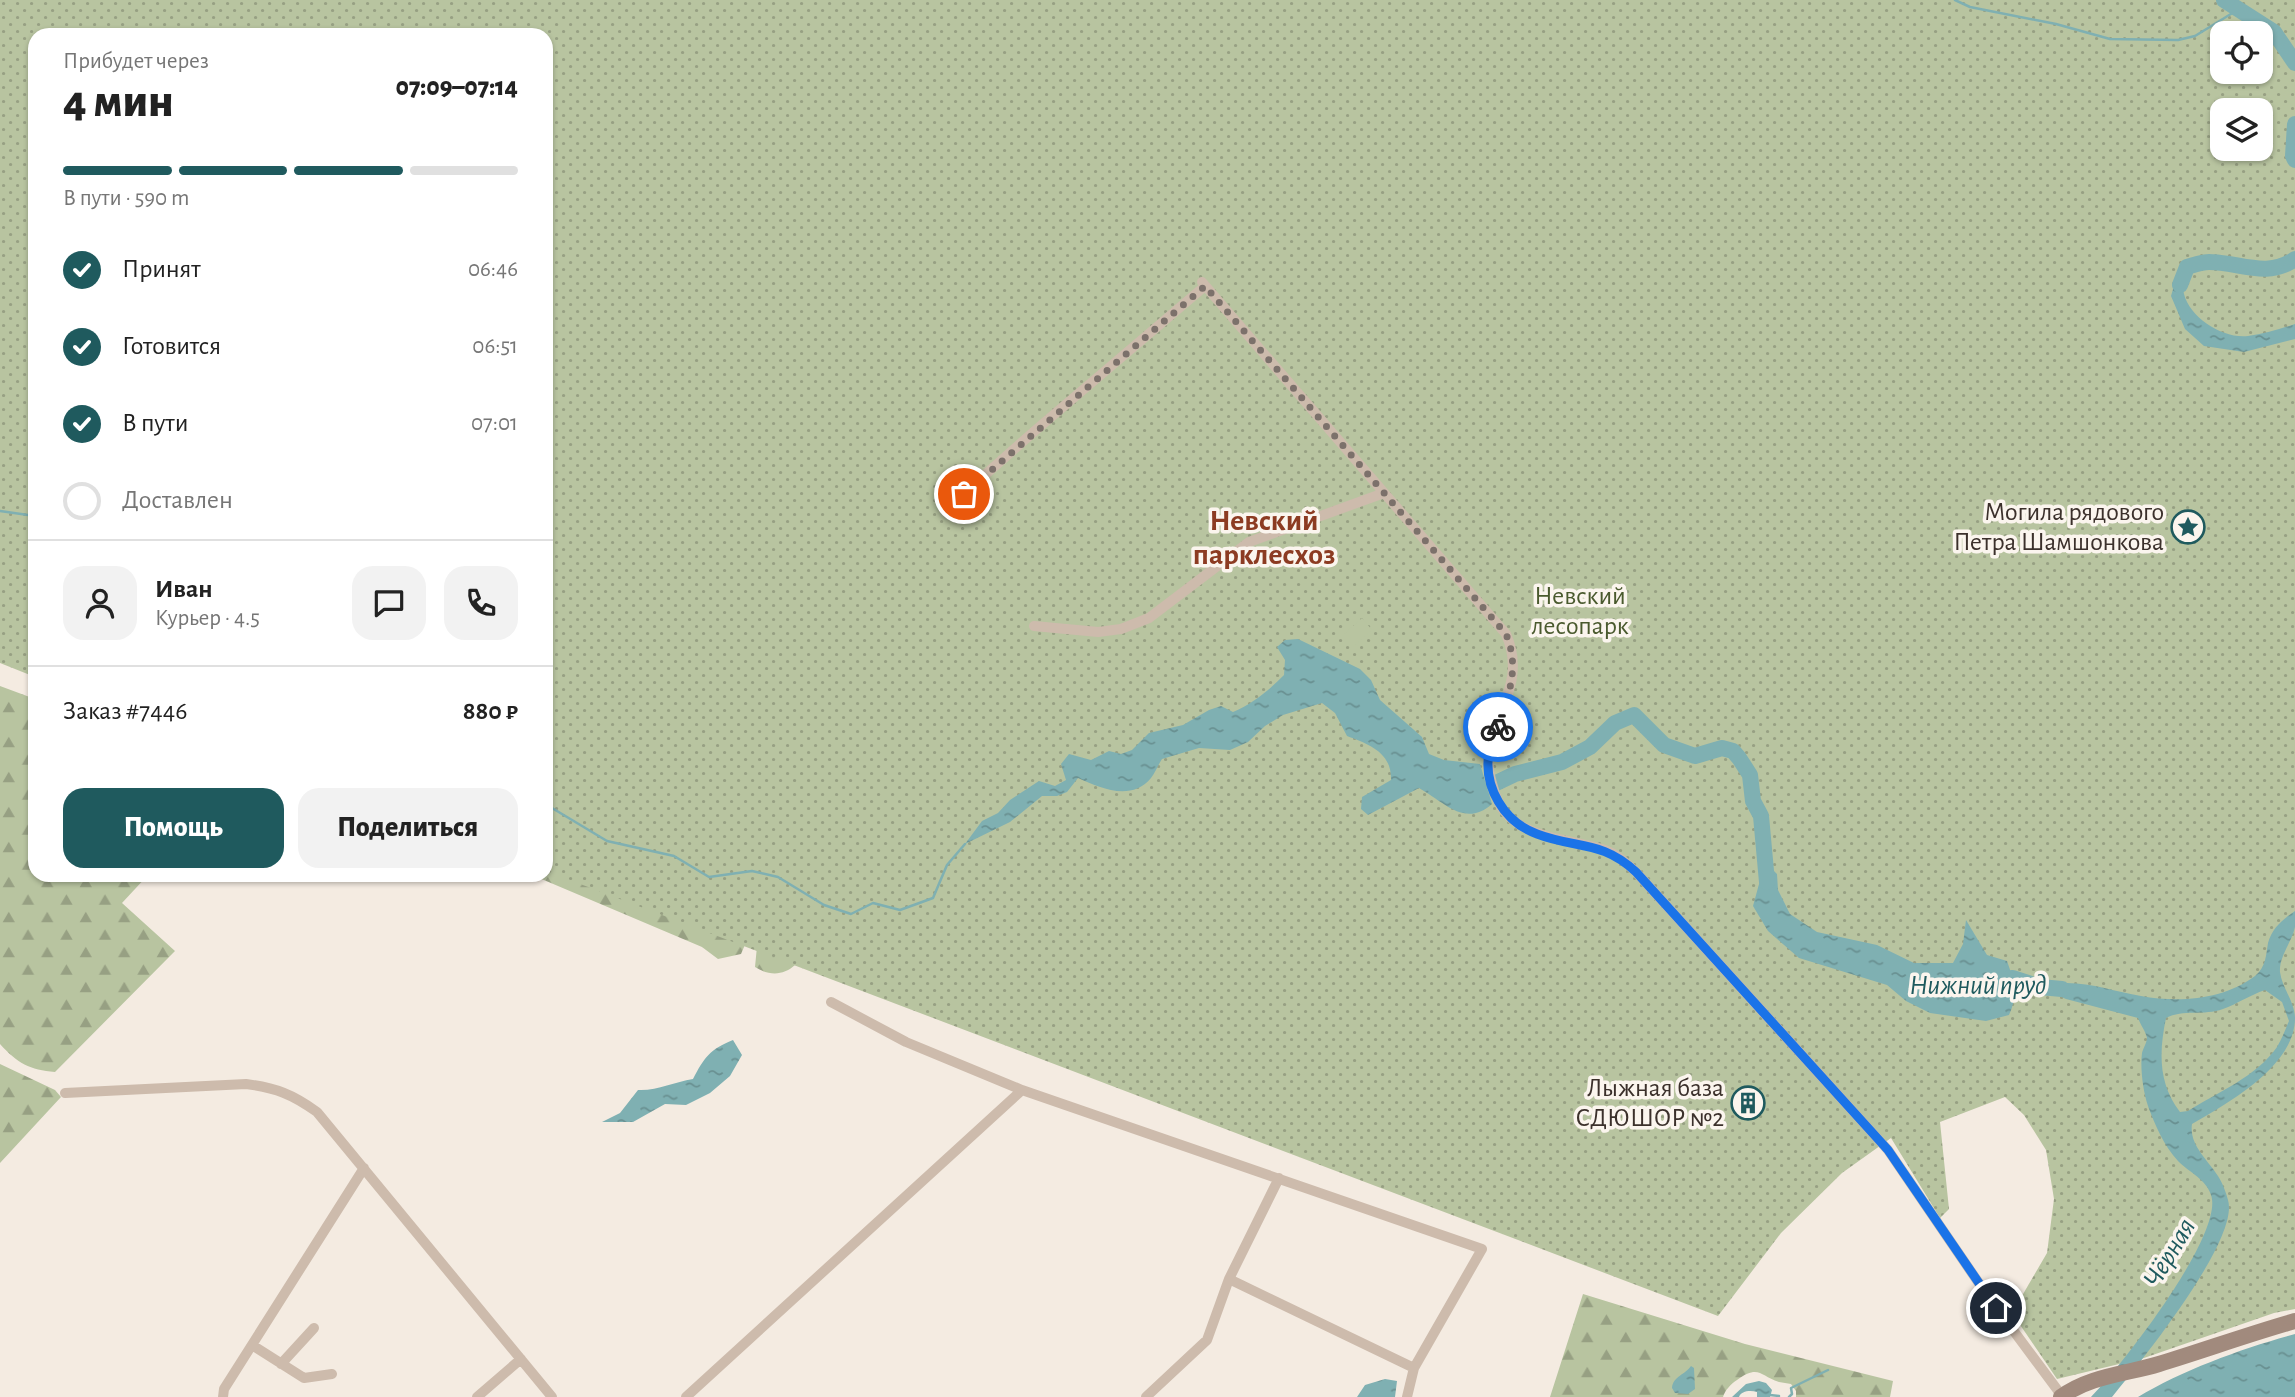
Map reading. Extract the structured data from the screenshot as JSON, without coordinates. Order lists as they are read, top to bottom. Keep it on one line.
{"districts":["Невский парклесхоз"],"water":["Нижний пруд","Чёрная"],"parks":["Невский лесопарк"],"places":{"place":["Могила рядового Петра Шамшонкова"],"building":["Лыжная база СДЮШОР №2"]},"page":{"heading":["4 мин","Прибудет через","07:09–07:14"],"panel":["Иван","Курьер · 4.5","Заказ #7446","880 ₽"],"bar":"В пути · 590 m","list":[["Принят","06:46"],["Готовится","06:51"],["В пути","07:01"],"Доставлен"],"buttons":["Помощь","Поделиться"]}}
